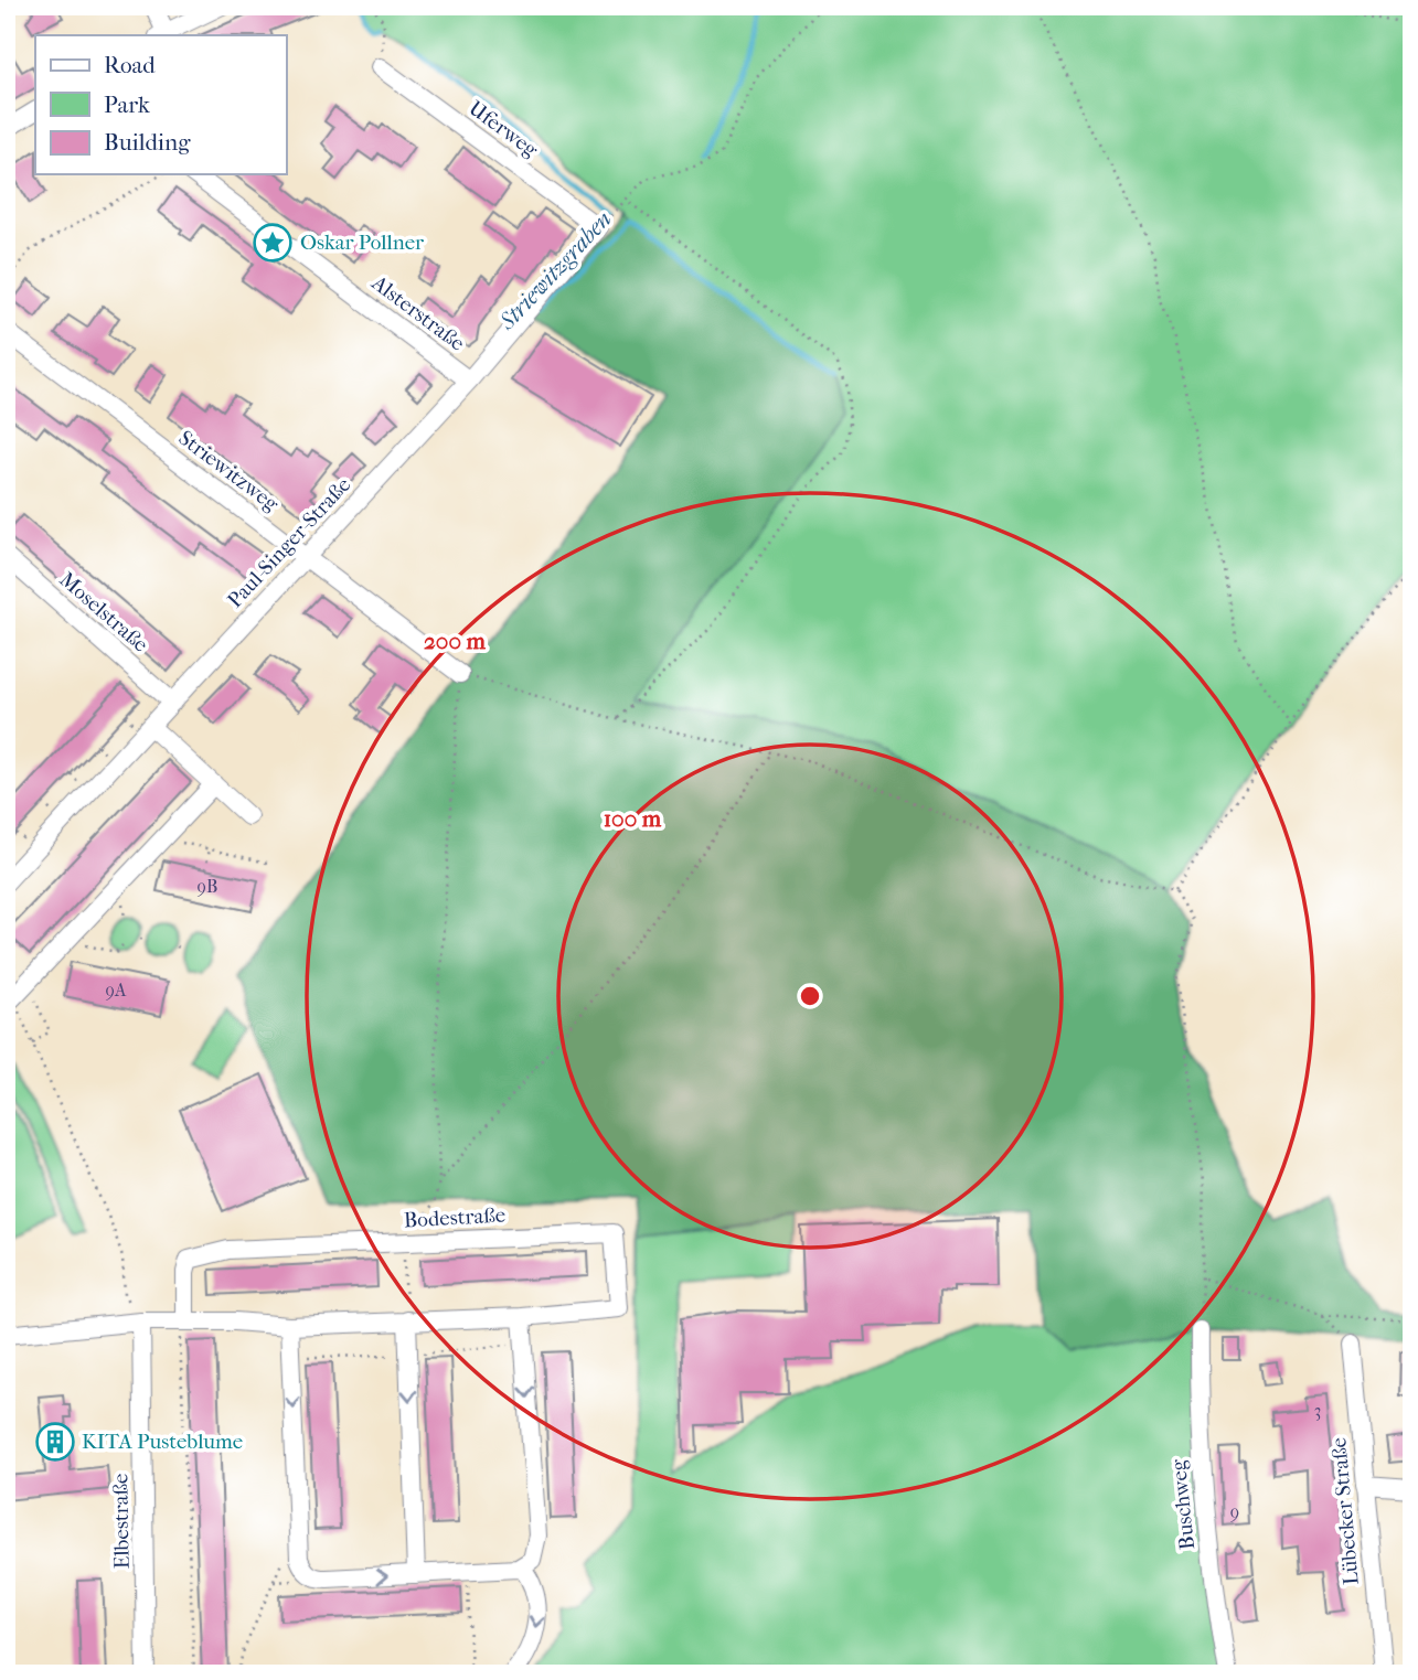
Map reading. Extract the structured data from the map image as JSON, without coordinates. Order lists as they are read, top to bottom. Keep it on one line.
{"streets":{"street":["Uferweg","Alsterstraße","Striewitzweg","Paul-Singer-Straße","Moselstraße","Bodestraße","Buschweg","Lübecker Straße","Elbestraße"]},"crossings":[["Uferweg","Paul-Singer-Straße"],["Alsterstraße","Paul-Singer-Straße"],["Striewitzweg","Paul-Singer-Straße"],["Paul-Singer-Straße","Moselstraße"],["Bodestraße","Elbestraße"]],"water":["Striewitzgraben"],"places":{"place":["Oskar Pollner"],"building":["KITA Pusteblume"]},"house_numbers":["9B","9A","3","9"],"legend":["Road","Park","Building"],"rings":["200 m","100 m"]}
